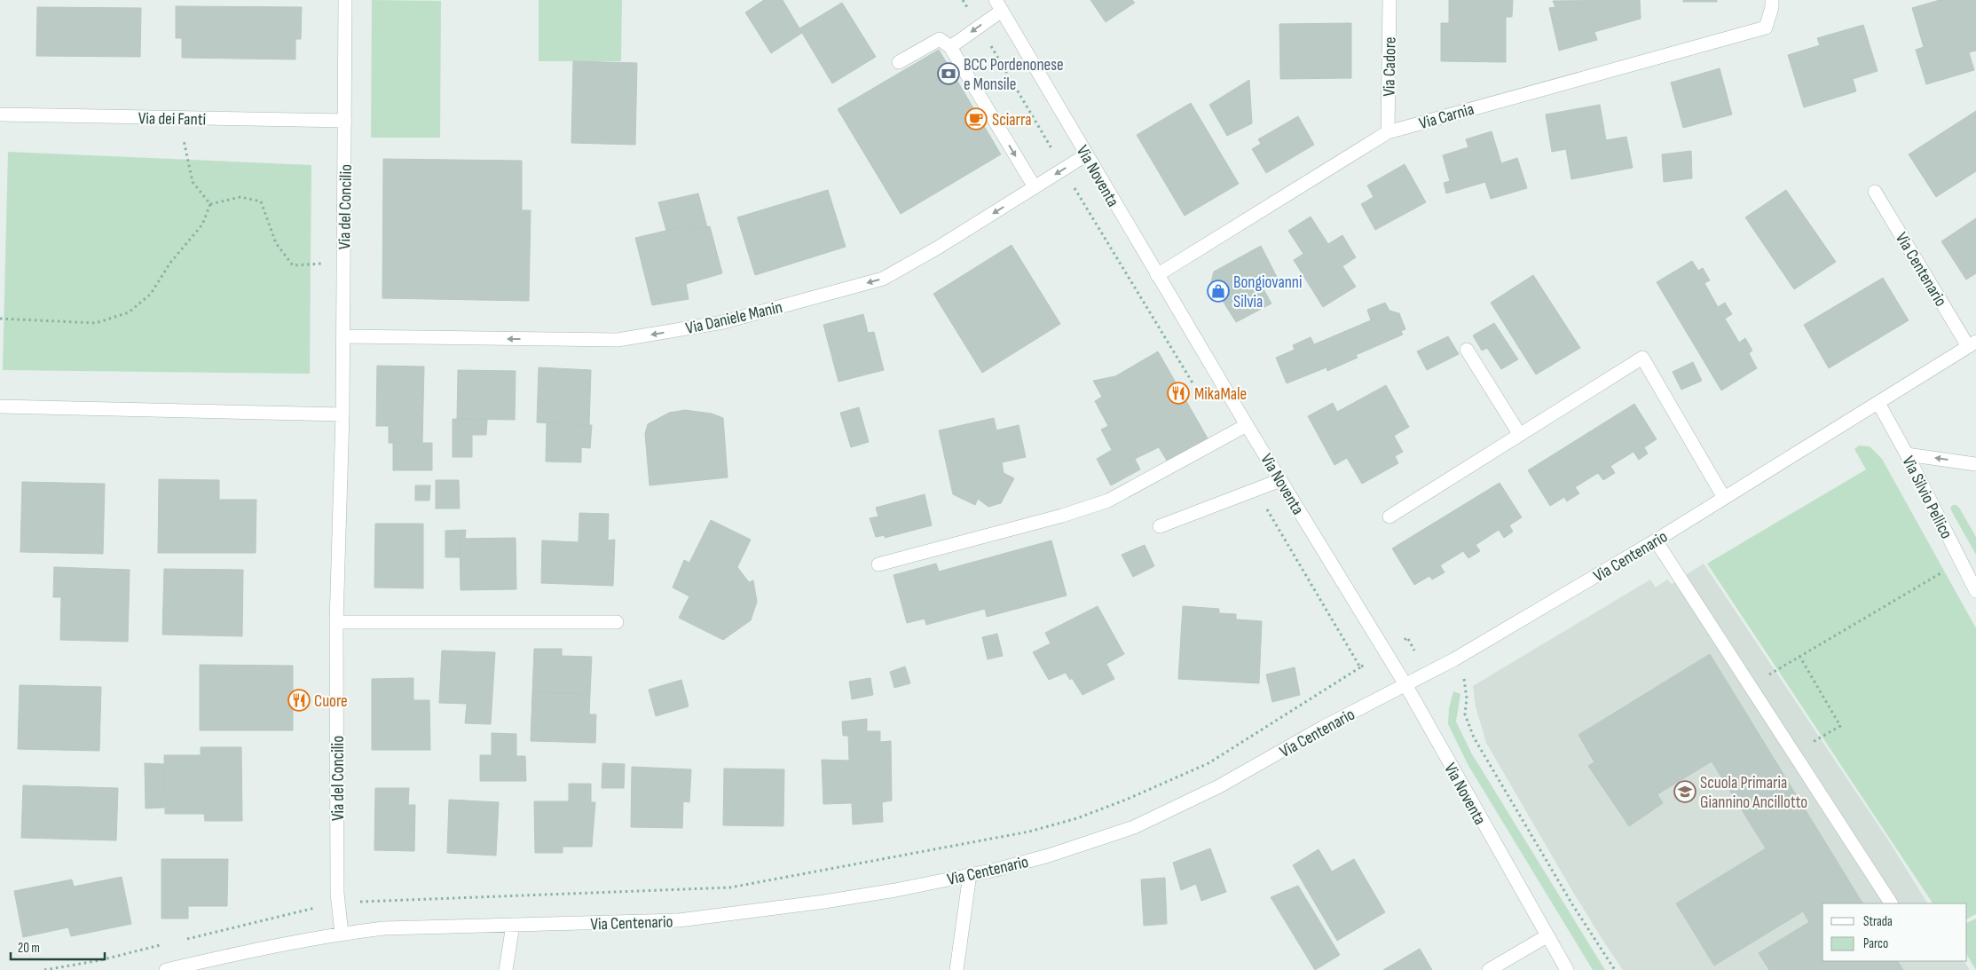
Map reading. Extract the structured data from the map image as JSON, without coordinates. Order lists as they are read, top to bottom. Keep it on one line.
{"streets":{"street":["Via Cadore","Via Carnia","Via dei Fanti","Via Noventa","Via del Concilio","Via Centenario","Via Daniele Manin","Via Silvio Pellico"]},"crossings":[["Via Cadore","Via Carnia"],["Via Carnia","Via Noventa"],["Via dei Fanti","Via del Concilio"],["Via Noventa","Via Centenario"],["Via Noventa","Via Daniele Manin"],["Via del Concilio","Via Centenario"],["Via del Concilio","Via Daniele Manin"],["Via Centenario","Via Silvio Pellico"]],"one_way":["Via Daniele Manin"],"places":{"bank":["BCC Pordenonese e Monsile"],"cafe":["Sciarra"],"shop":["Bongiovanni Silvia"],"restaurant":["MikaMale","Cuore"],"school or university":["Scuola Primaria Giannino Ancillotto"]},"legend":["Strada","Parco"],"scale_bar":"20 m"}
